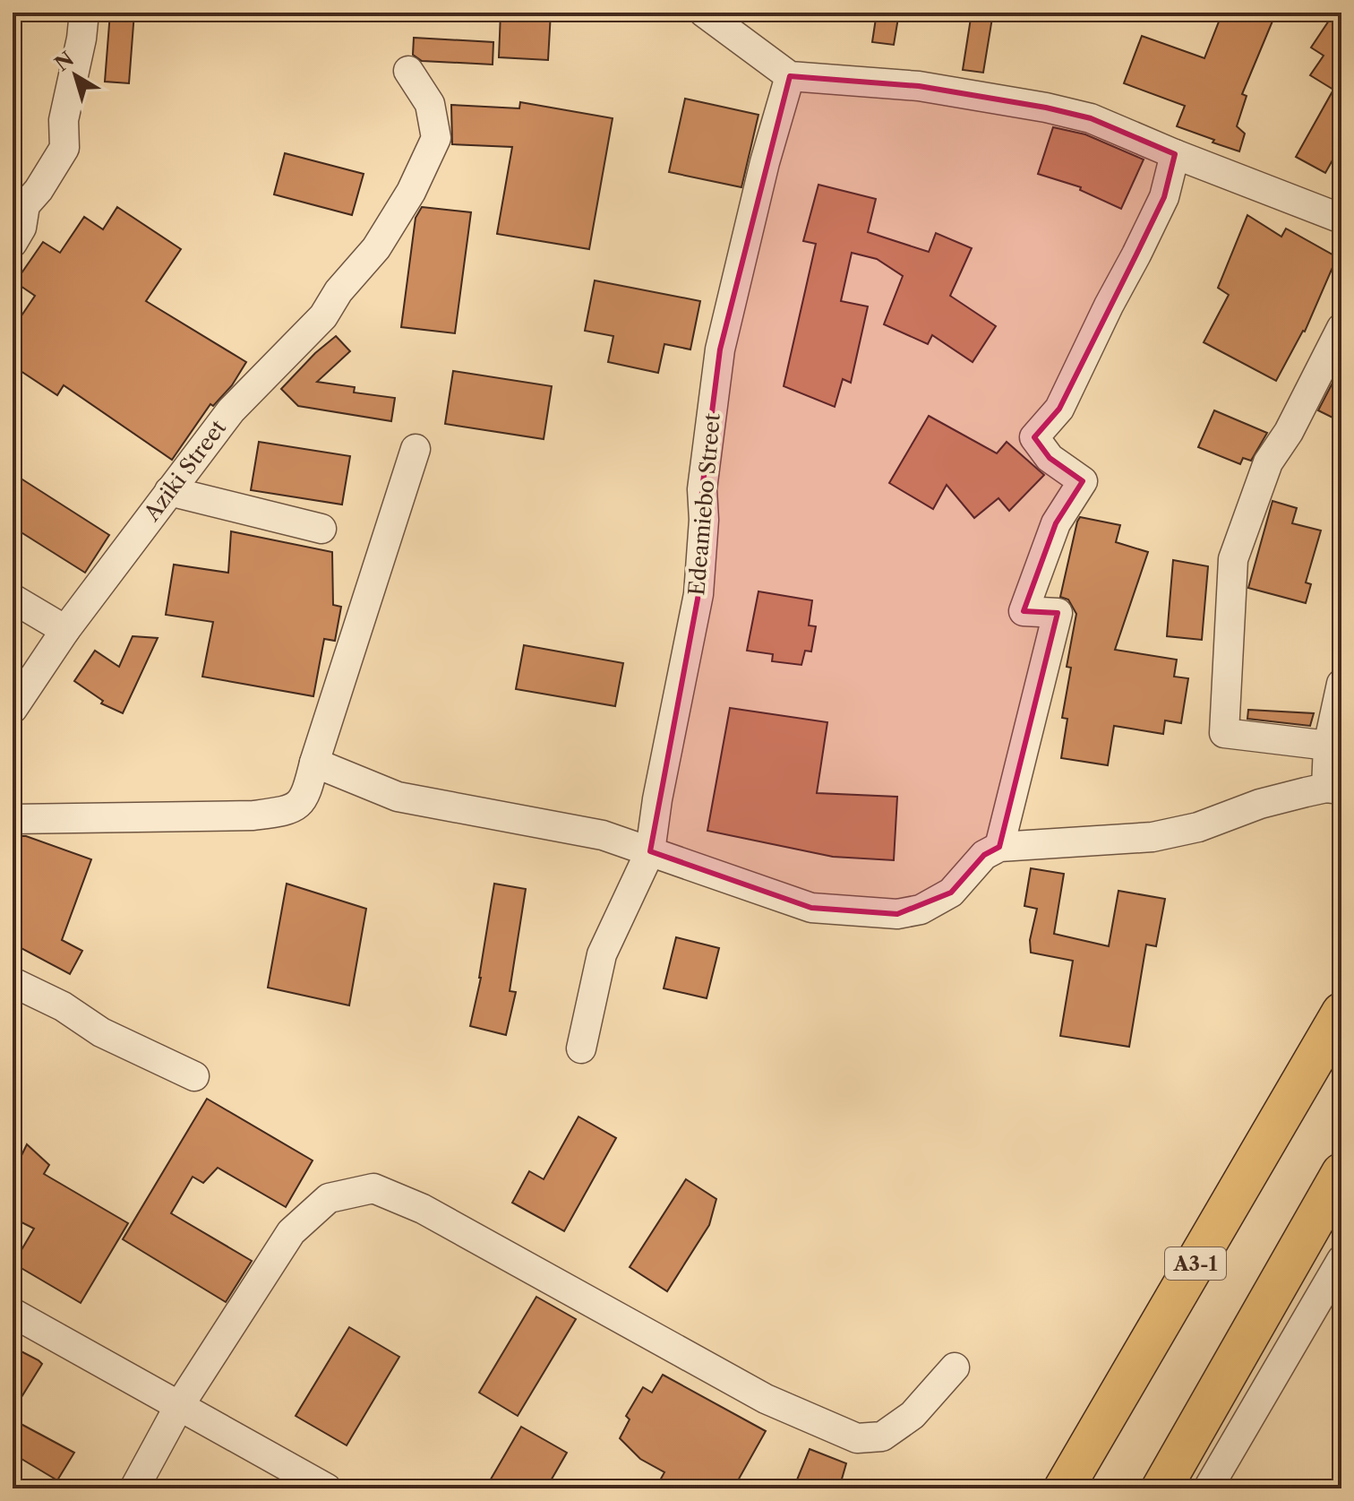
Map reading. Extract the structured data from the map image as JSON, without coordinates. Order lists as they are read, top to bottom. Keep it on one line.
{"streets":{"highway":["A3-1"],"street":["Aziki Street","Edeamiebo Street"]},"north":"top left"}
